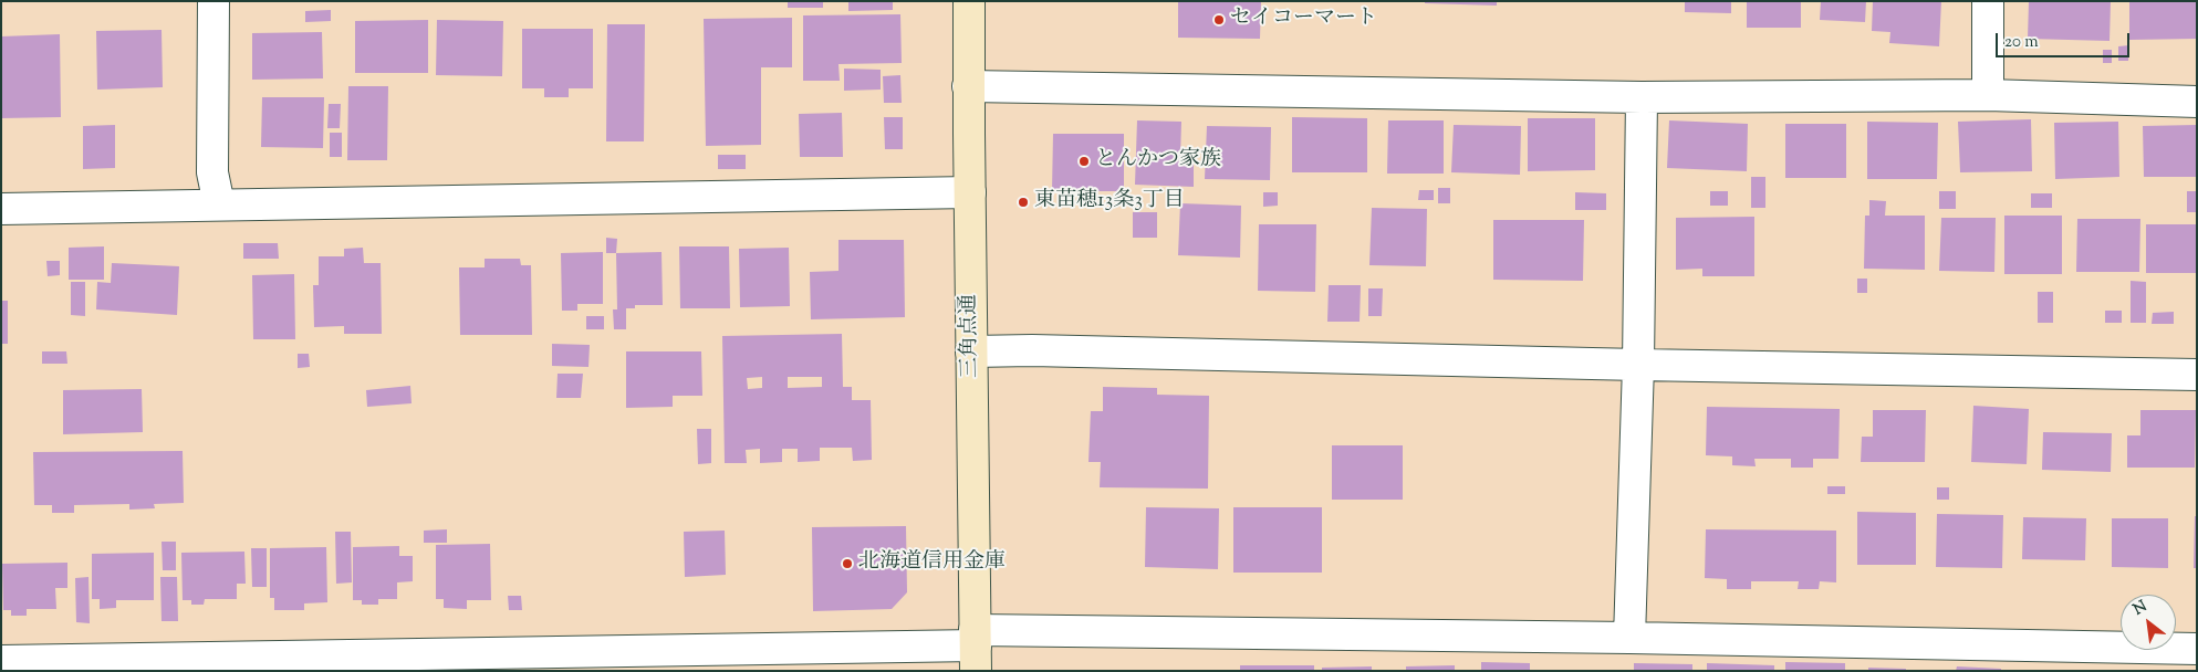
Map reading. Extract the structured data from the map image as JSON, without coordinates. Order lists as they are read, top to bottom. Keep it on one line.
{"streets":{"street":["三角点通"]},"places":["セイコーマート","とんかつ家族","東苗穂13条3丁目","北海道信用金庫"],"scale_bar":"20 m","north":"top left"}
